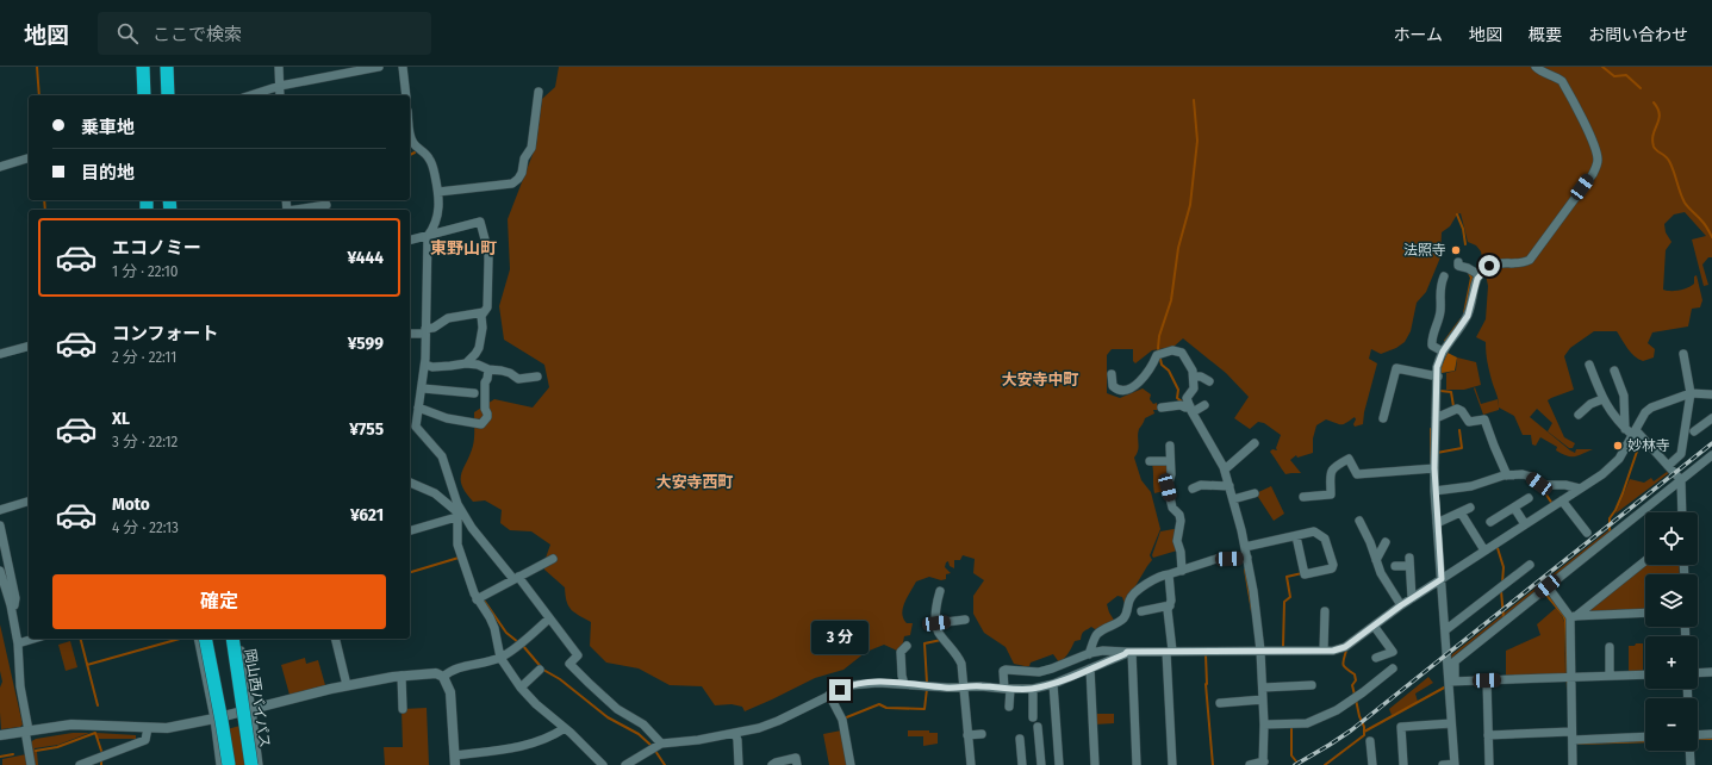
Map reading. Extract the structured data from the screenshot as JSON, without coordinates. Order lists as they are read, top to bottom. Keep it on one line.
{"streets":{"highway":["岡山西バイパス"]},"districts":["東野山町","大安寺中町","大安寺西町"],"places":["法照寺","妙林寺"],"page":{"header":"地図","search":"ここで検索","nav":["ホーム","地図","概要","お問い合わせ"],"banner":["乗車地","目的地"],"list":[{"name":"エコノミー","note":"1 分 · 22:10","value":"¥444"},{"name":"コンフォート","note":"2 分 · 22:11","value":"¥599"},{"name":"XL","note":"3 分 · 22:12","value":"¥755"},{"name":"Moto","note":"4 分 · 22:13","value":"¥621"}],"map_buttons":["+","−"],"buttons":"確定","bubble":"3 分"}}
